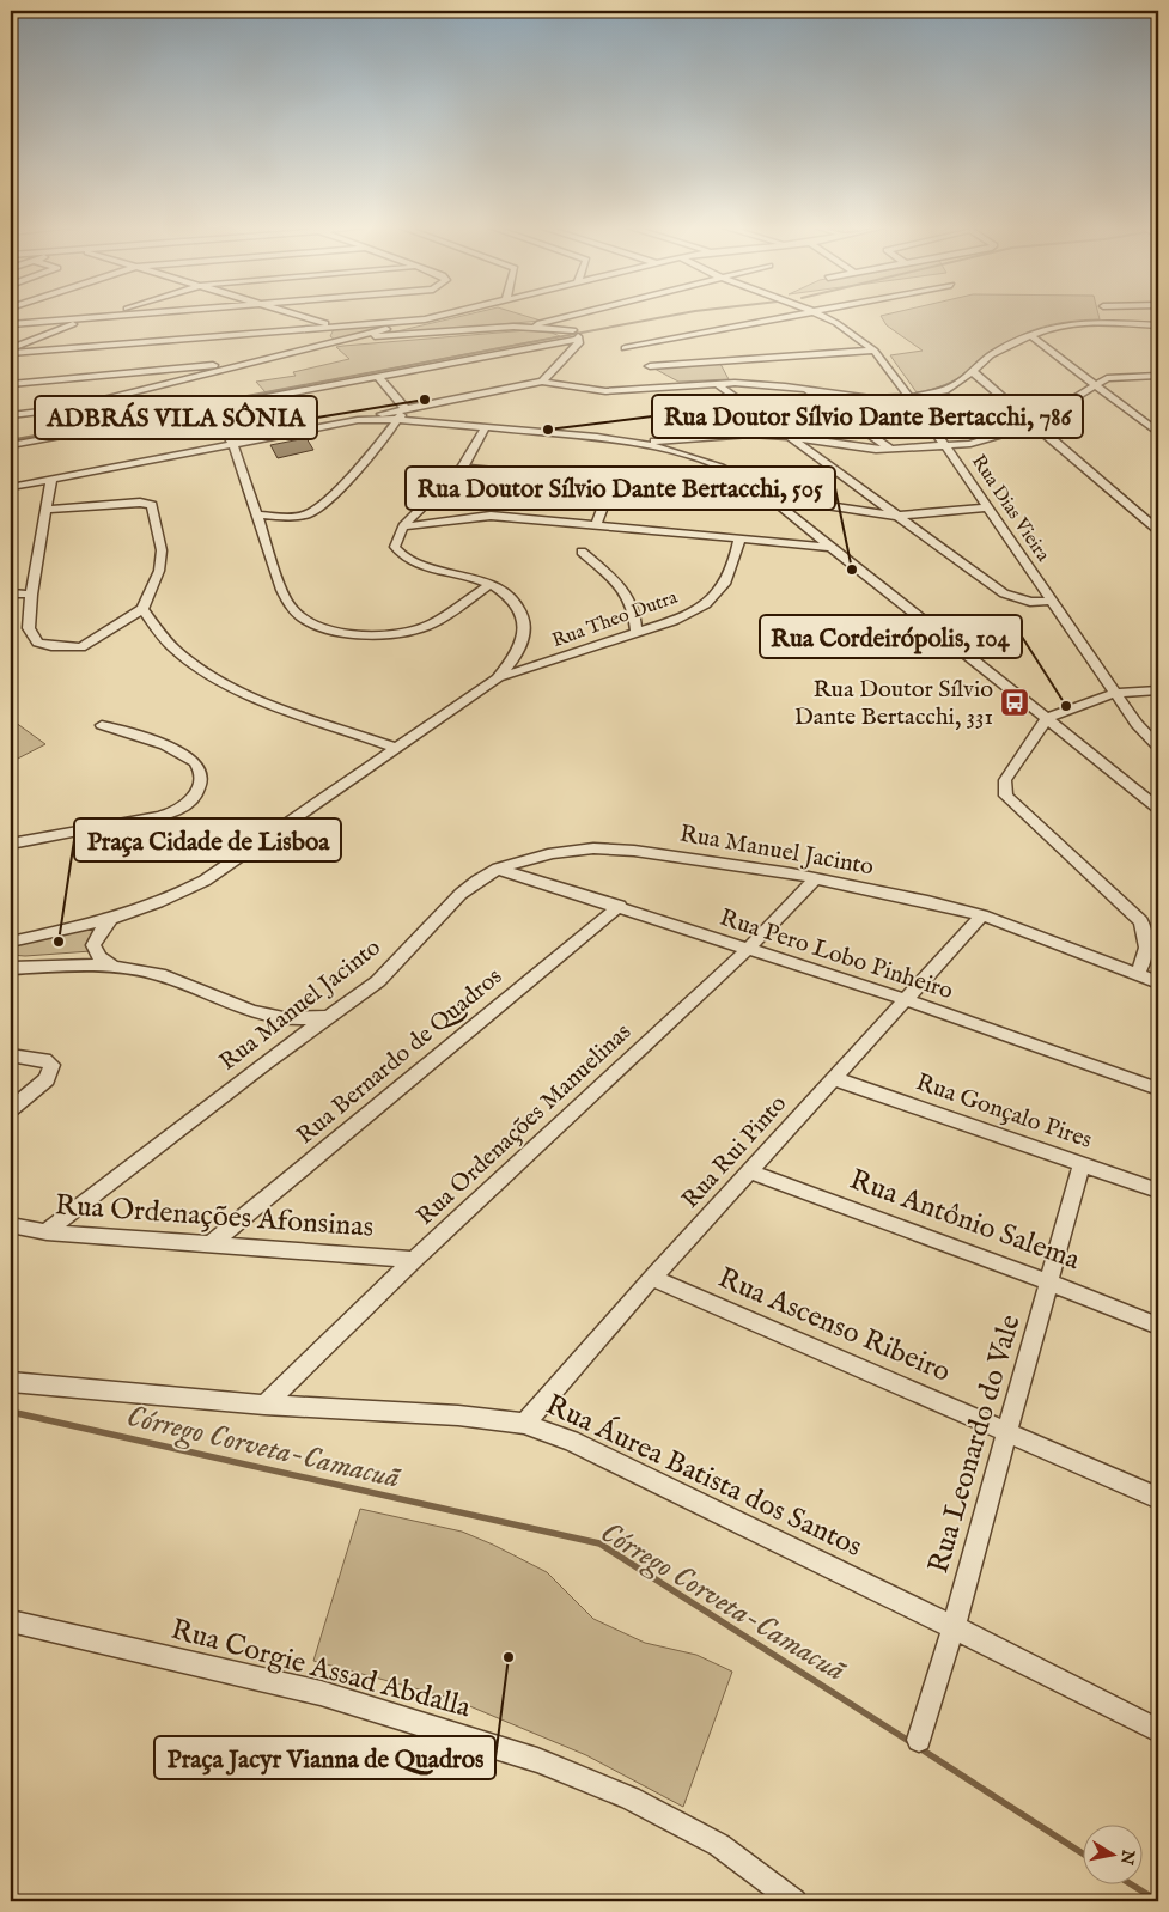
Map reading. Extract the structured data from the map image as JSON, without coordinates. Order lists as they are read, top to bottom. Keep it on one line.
{"streets":{"street":["Rua Dias Vieira","Rua Theo Dutra","Rua Manuel Jacinto","Rua Pero Lobo Pinheiro","Rua Bernardo de Quadros","Rua Gonçalo Pires","Rua Ordenações Manuelinas","Rua Rui Pinto","Rua Ordenações Afonsinas","Rua Antônio Salema","Rua Ascenso Ribeiro","Rua Leonardo do Vale","Rua Áurea Batista dos Santos","Rua Corgie Assad Abdalla"]},"crossings":[["Rua Manuel Jacinto","Rua Pero Lobo Pinheiro"],["Rua Manuel Jacinto","Rua Ordenações Manuelinas"],["Rua Manuel Jacinto","Rua Rui Pinto"],["Rua Manuel Jacinto","Rua Ordenações Afonsinas"],["Rua Pero Lobo Pinheiro","Rua Bernardo de Quadros"],["Rua Pero Lobo Pinheiro","Rua Ordenações Manuelinas"],["Rua Pero Lobo Pinheiro","Rua Rui Pinto"],["Rua Bernardo de Quadros","Rua Ordenações Afonsinas"],["Rua Gonçalo Pires","Rua Rui Pinto"],["Rua Gonçalo Pires","Rua Leonardo do Vale"],["Rua Ordenações Manuelinas","Rua Ordenações Afonsinas"],["Rua Ordenações Manuelinas","Rua Áurea Batista dos Santos"],["Rua Rui Pinto","Rua Antônio Salema"],["Rua Rui Pinto","Rua Ascenso Ribeiro"],["Rua Rui Pinto","Rua Áurea Batista dos Santos"],["Rua Antônio Salema","Rua Leonardo do Vale"],["Rua Ascenso Ribeiro","Rua Leonardo do Vale"],["Rua Leonardo do Vale","Rua Áurea Batista dos Santos"]],"water":["Córrego Corveta-Camacuã"],"places":{"other":["ADBRÁS VILA SÔNIA","Rua Doutor Sílvio Dante Bertacchi, 786","Rua Doutor Sílvio Dante Bertacchi, 505","Rua Cordeirópolis, 104","Praça Cidade de Lisboa","Praça Jacyr Vianna de Quadros"],"bus stop":["Rua Doutor Sílvio Dante Bertacchi, 331"]},"north":"right"}
